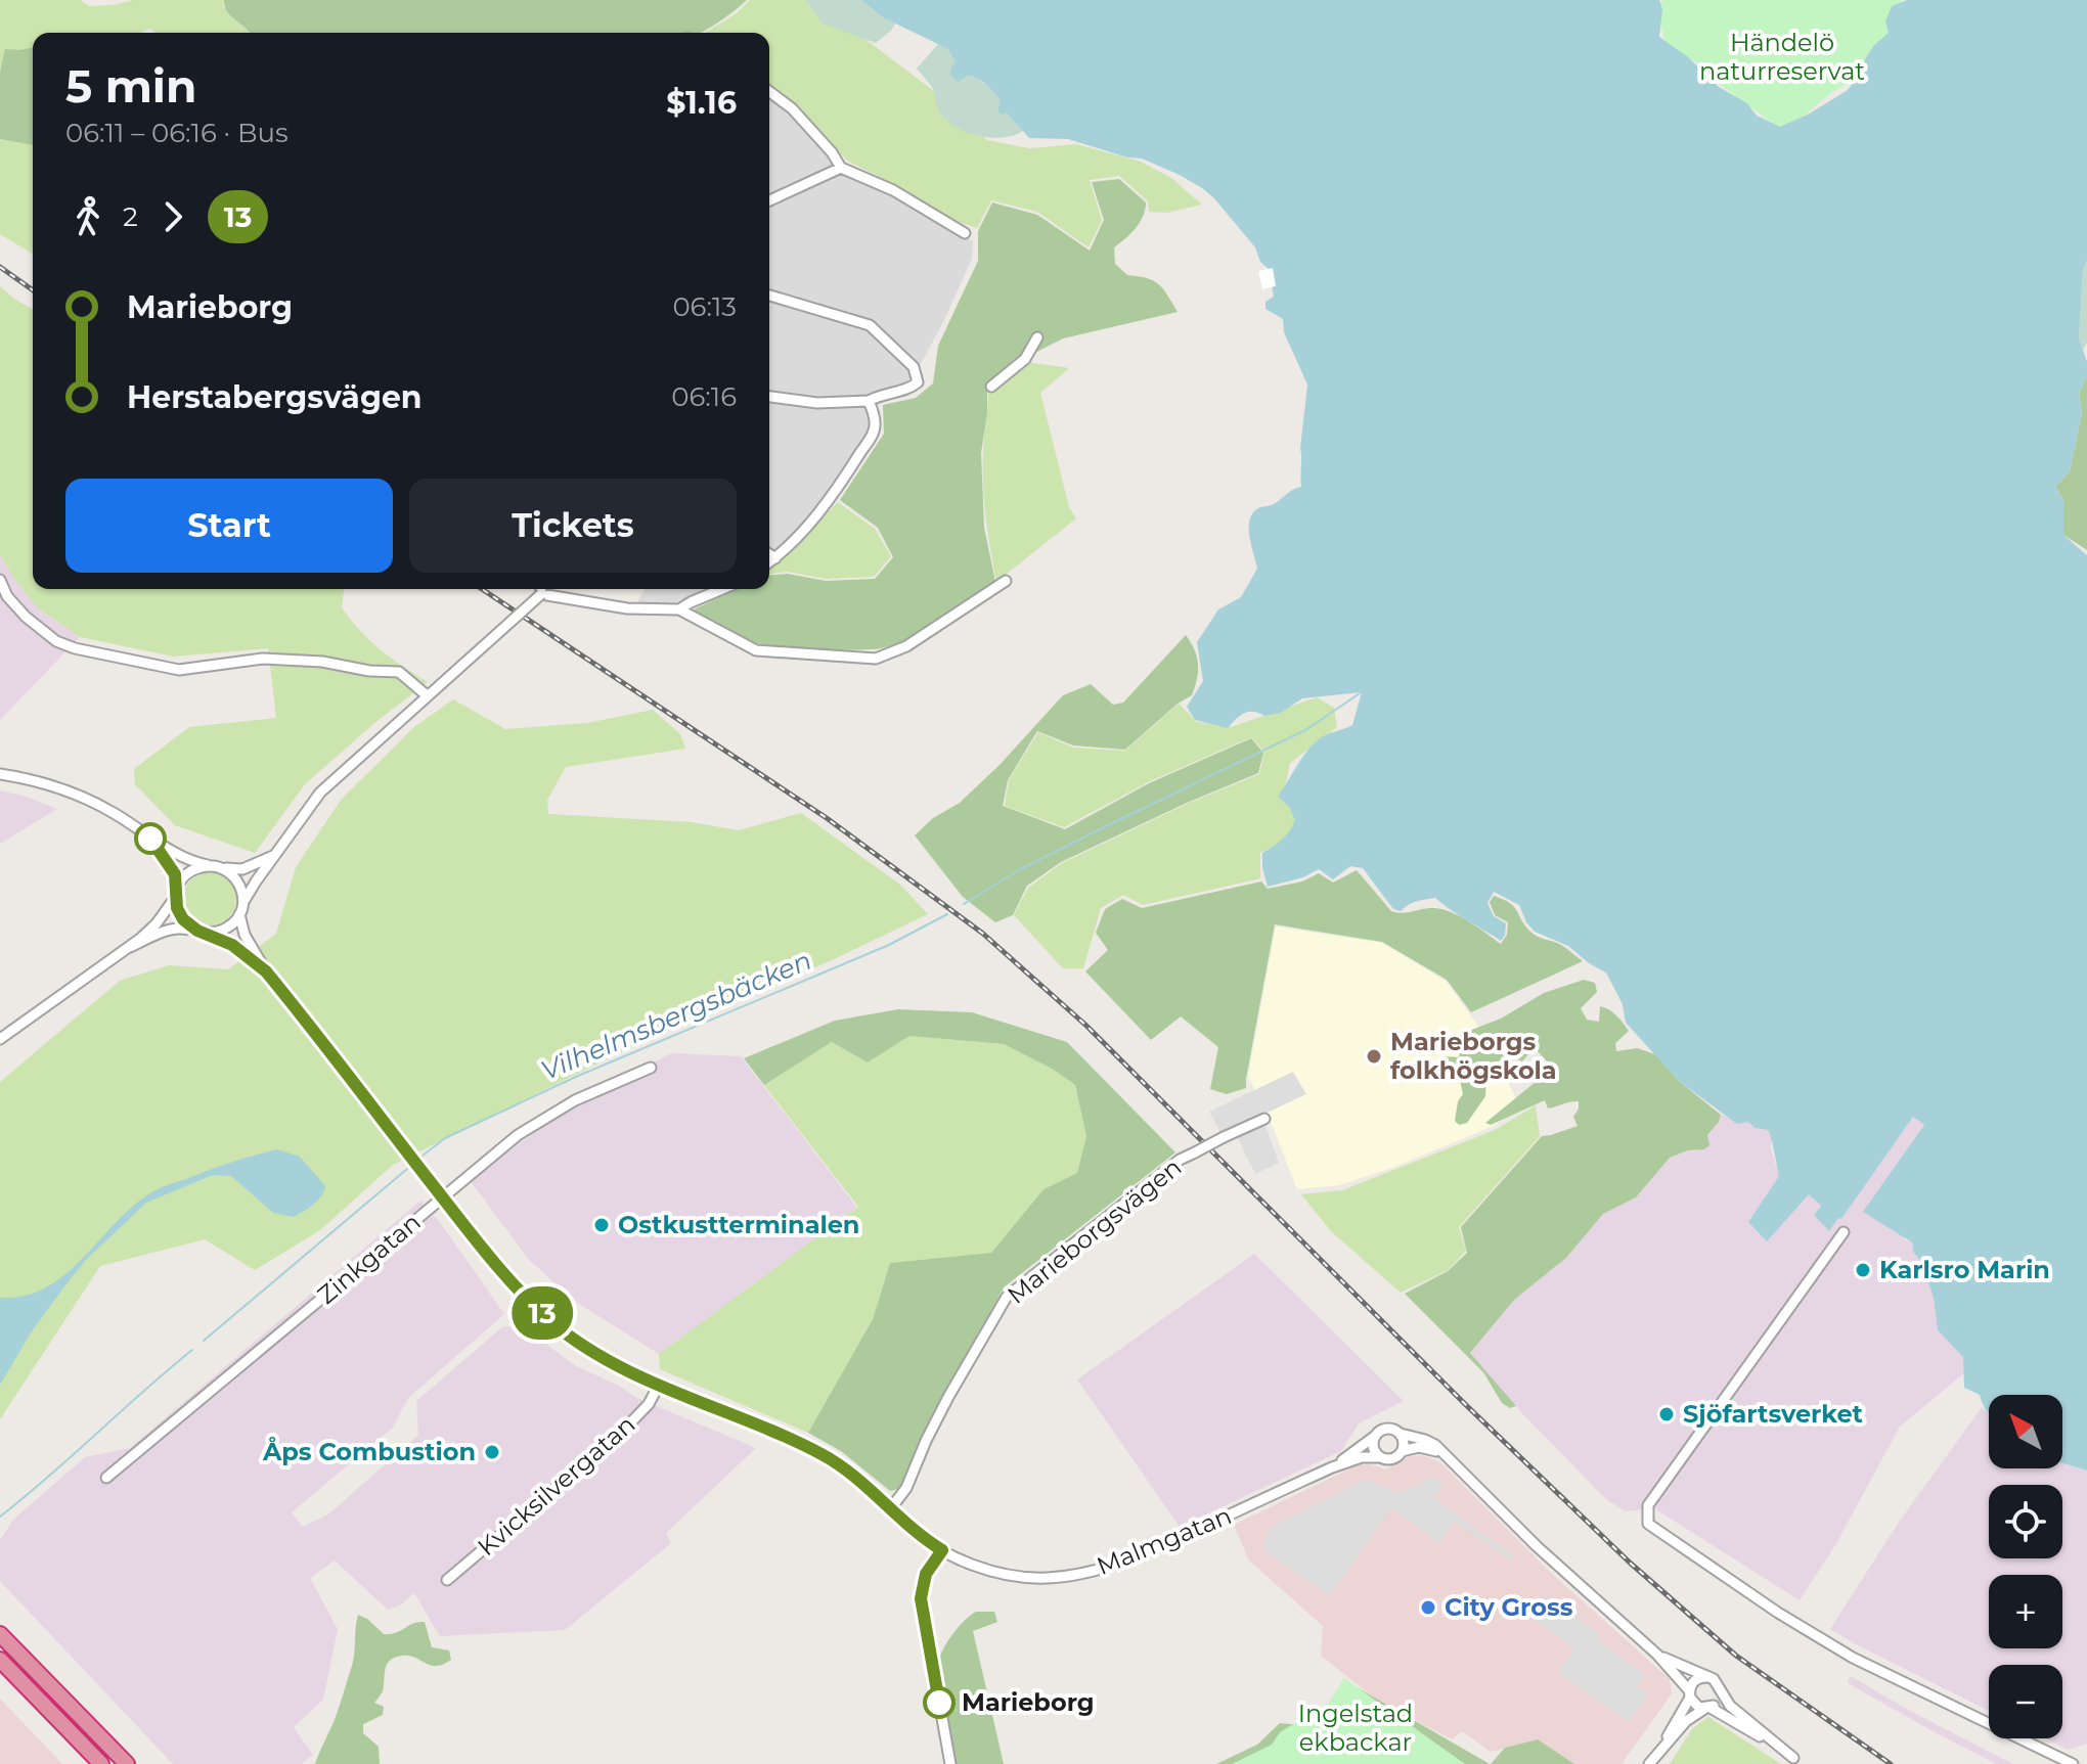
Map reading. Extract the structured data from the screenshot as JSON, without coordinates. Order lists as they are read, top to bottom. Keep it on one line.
{"streets":{"street":["Marieborgsvägen","Zinkgatan","Kvicksilvergatan","Malmgatan"]},"crossings":[["Marieborgsvägen","Malmgatan"],["Zinkgatan","Malmgatan"],["Kvicksilvergatan","Malmgatan"]],"water":["Vilhelmsbergsbäcken"],"parks":["Händelö naturreservat","Ingelstad ekbackar"],"places":["Marieborgs folkhögskola","Ostkustterminalen","Karlsro Marin","Sjöfartsverket","Åps Combustion","City Gross","Marieborg"],"lines":["bus line 13"],"north":"top left","page":{"on_map":"13","heading":["5 min","06:11 – 06:16 · Bus","$1.16"],"legs":["2","13"],"list":[{"name":"Marieborg","value":"06:13"},{"name":"Herstabergsvägen","value":"06:16"}],"buttons":["Start","Tickets"],"map_buttons":["+","−"]}}
